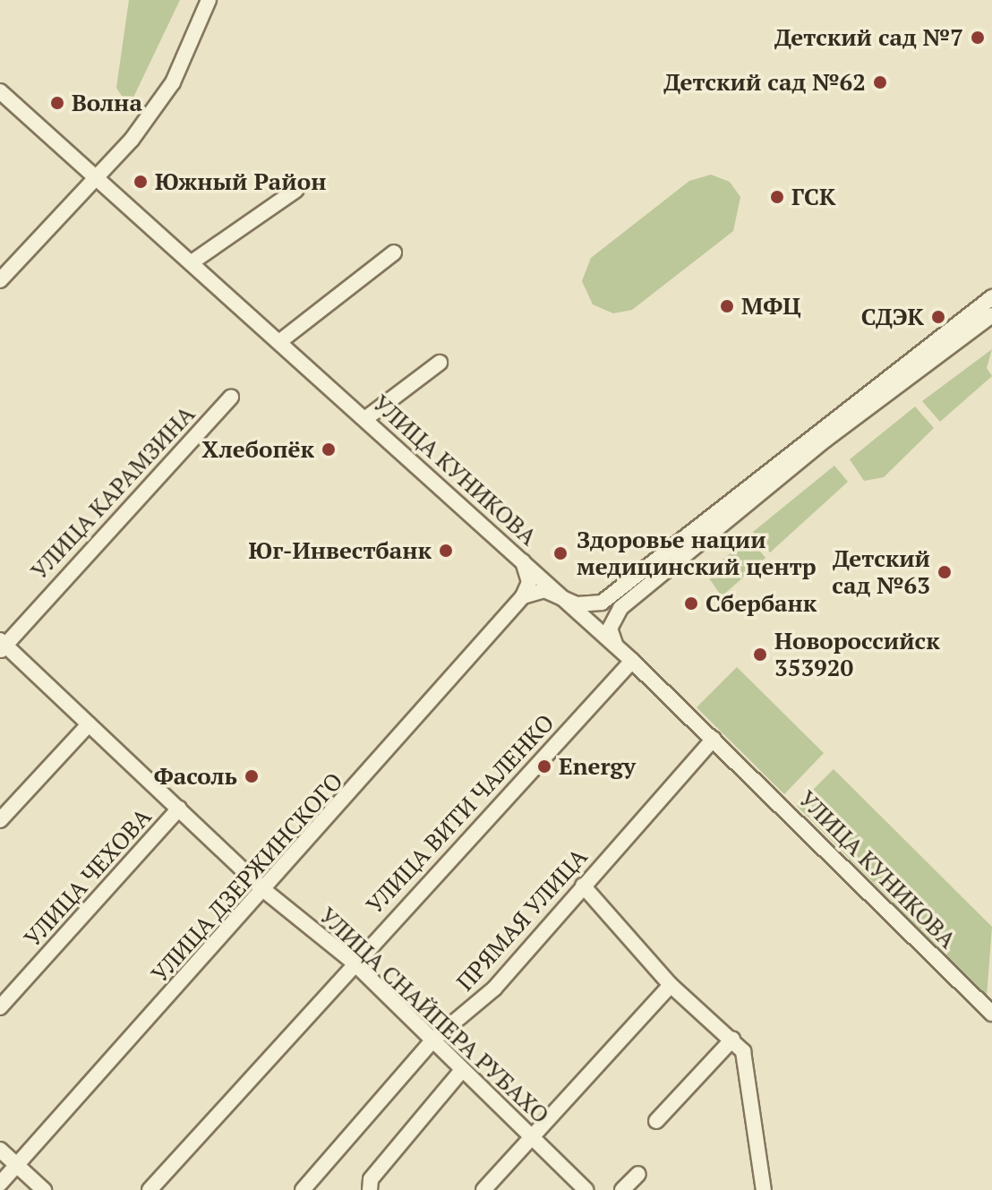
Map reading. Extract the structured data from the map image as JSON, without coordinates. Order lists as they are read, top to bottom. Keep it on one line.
{"streets":{"street":["УЛИЦА КУНИКОВА","УЛИЦА КАРАМЗИНА","УЛИЦА ВИТИ ЧАЛЕНКО","УЛИЦА ЧЕХОВА","УЛИЦА ДЗЕРЖИНСКОГО","ПРЯМАЯ УЛИЦА","УЛИЦА СНАЙПЕРА РУБАХО"]},"crossings":[["УЛИЦА КУНИКОВА","УЛИЦА ВИТИ ЧАЛЕНКО"],["УЛИЦА КУНИКОВА","ПРЯМАЯ УЛИЦА"],["УЛИЦА КАРАМЗИНА","УЛИЦА СНАЙПЕРА РУБАХО"],["УЛИЦА ВИТИ ЧАЛЕНКО","УЛИЦА СНАЙПЕРА РУБАХО"],["УЛИЦА ЧЕХОВА","УЛИЦА СНАЙПЕРА РУБАХО"],["УЛИЦА ДЗЕРЖИНСКОГО","УЛИЦА СНАЙПЕРА РУБАХО"],["ПРЯМАЯ УЛИЦА","УЛИЦА СНАЙПЕРА РУБАХО"]],"places":["Детский сад №7","Детский сад №62","Волна","Южный Район","ГСК","МФЦ","СДЭК","Хлебопёк","Юг-Инвестбанк","Здоровье нации медицинский центр","Детский сад №63","Сбербанк","Новороссийск 353920","Energy","Фасоль"]}
